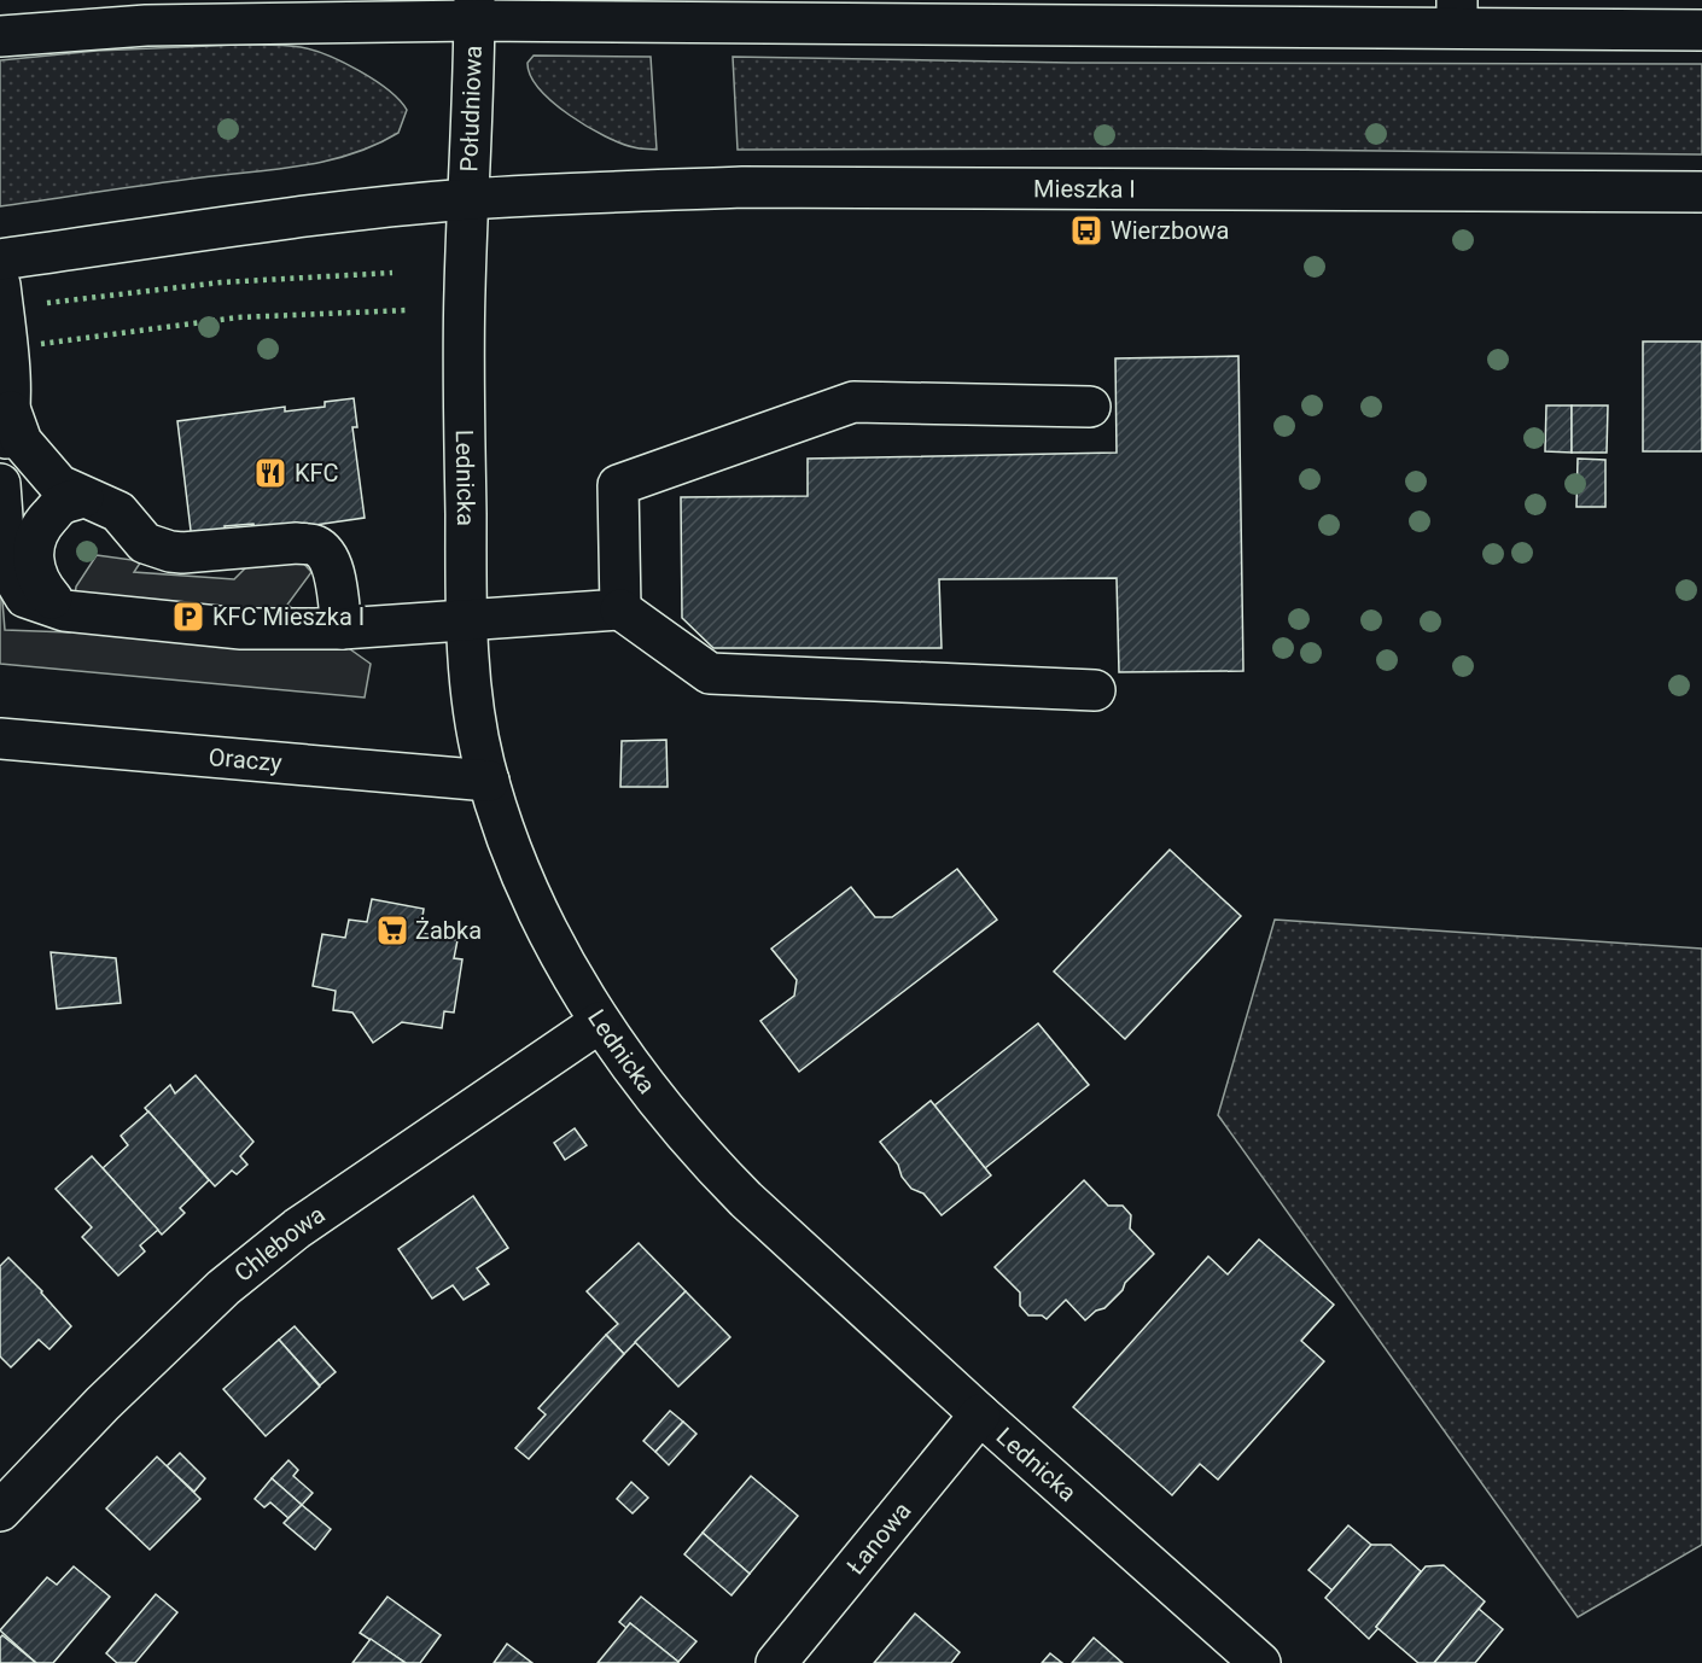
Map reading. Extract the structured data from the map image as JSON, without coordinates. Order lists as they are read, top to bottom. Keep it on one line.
{"streets":{"main road":["Południowa","Mieszka I","Lednicka","Oraczy","Chlebowa","Łanowa"]},"crossings":[["Południowa","Mieszka I"],["Południowa","Lednicka"],["Mieszka I","Lednicka"],["Lednicka","Oraczy"],["Lednicka","Chlebowa"],["Lednicka","Łanowa"]],"places":{"bus stop":["Wierzbowa"],"restaurant":["KFC"],"parking":["KFC Mieszka I"],"supermarket":["Żabka"]}}
